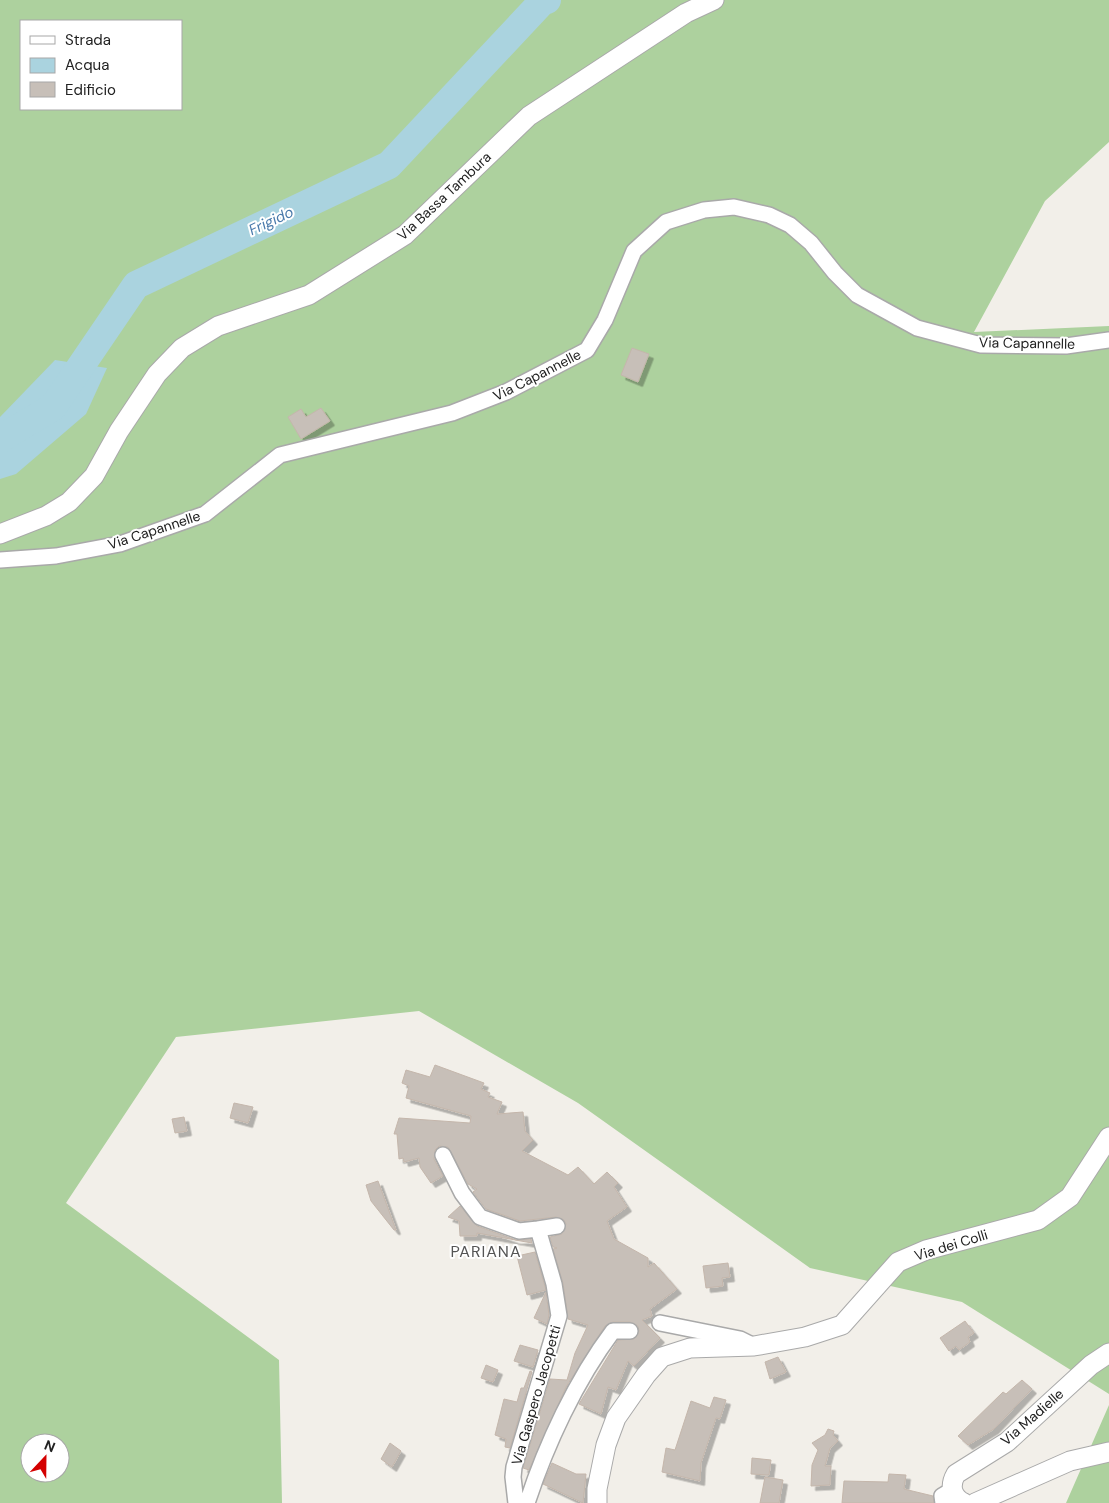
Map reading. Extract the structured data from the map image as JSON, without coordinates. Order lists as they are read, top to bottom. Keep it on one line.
{"streets":{"street":["Via Bassa Tambura","Via Capannelle","Via dei Colli","Via Gaspero Jacopetti","Via Madielle"]},"districts":["PARIANA"],"water":["Frigido"],"legend":["Strada","Acqua","Edificio"],"north":"top"}
